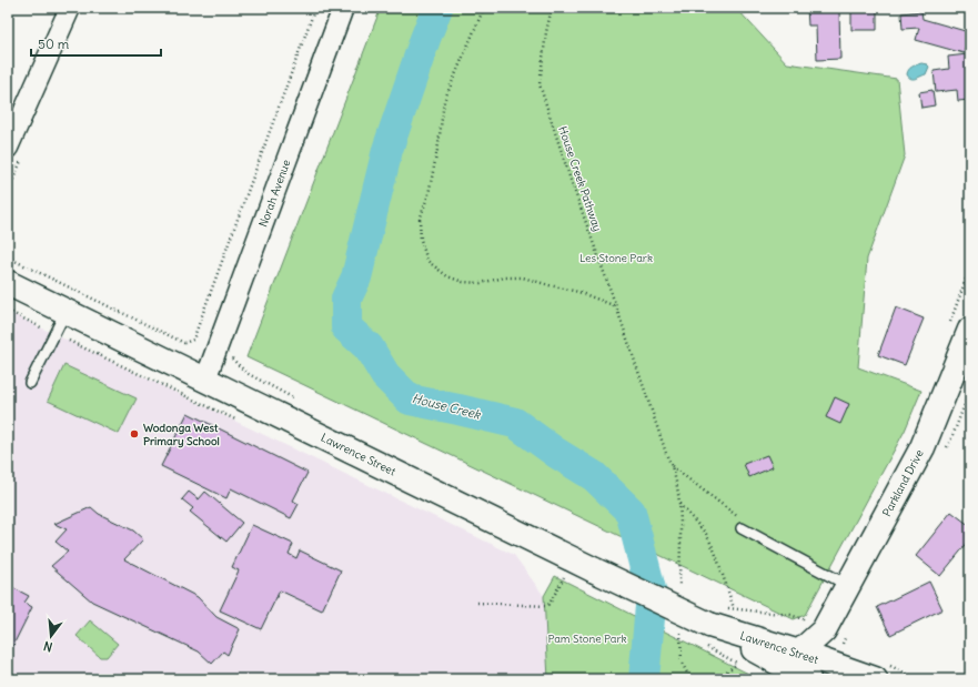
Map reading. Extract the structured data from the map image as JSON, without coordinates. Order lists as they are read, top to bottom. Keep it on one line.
{"streets":{"main road":["Lawrence Street","Parkland Drive"],"street":["Norah Avenue"],"path":["House Creek Pathway"]},"crossings":[["Norah Avenue","Lawrence Street"],["Lawrence Street","Parkland Drive"]],"water":["House Creek"],"parks":["Les Stone Park","Pam Stone Park"],"places":["Wodonga West Primary School"],"scale_bar":"50 m","north":"bottom"}
